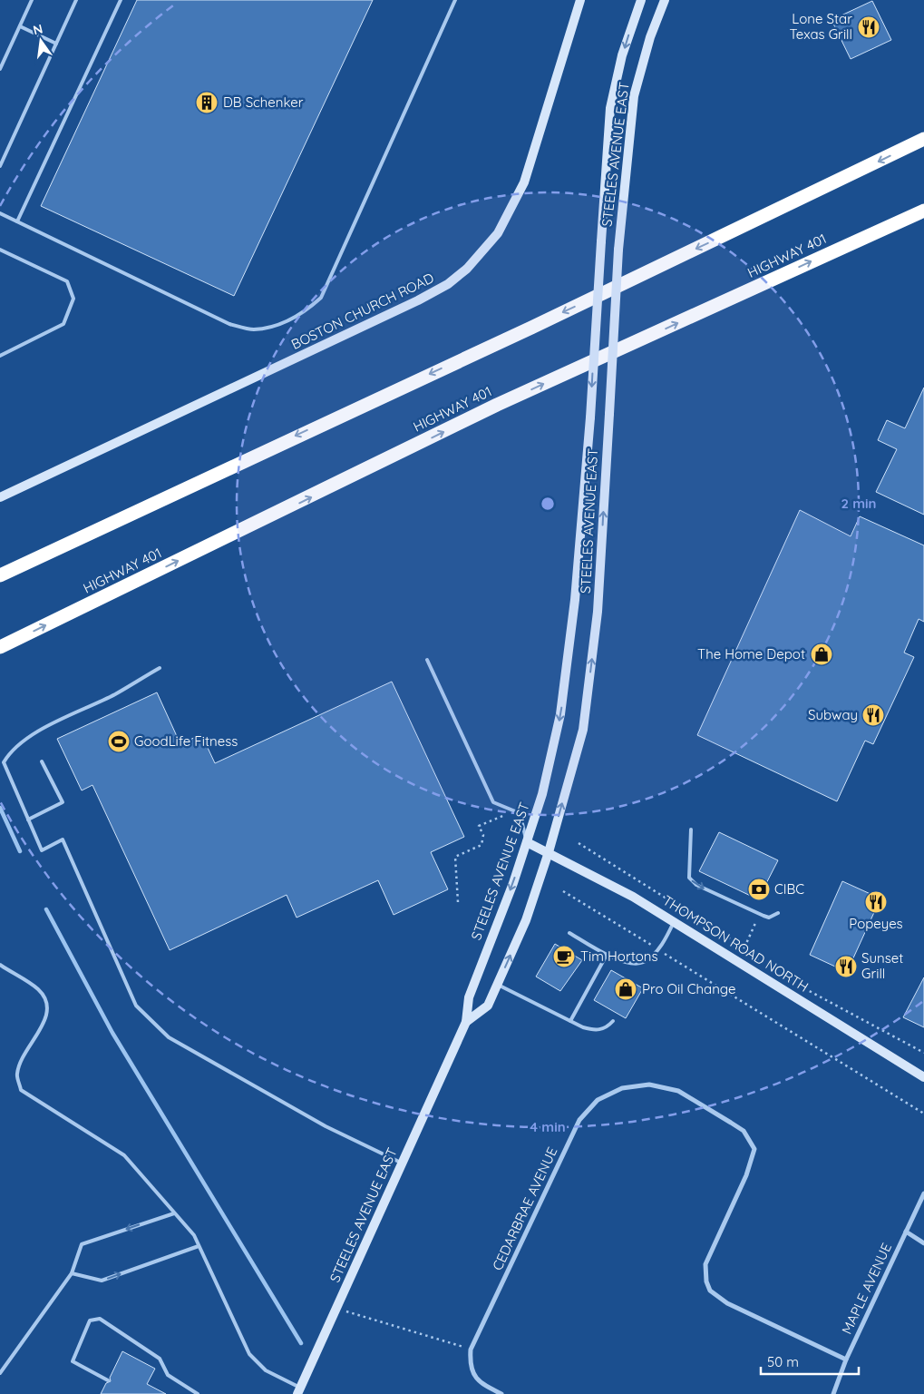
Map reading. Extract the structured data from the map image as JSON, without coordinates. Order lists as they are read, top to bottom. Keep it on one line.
{"streets":{"highway":["HIGHWAY 401"],"main road":["STEELES AVENUE EAST","BOSTON CHURCH ROAD","THOMPSON ROAD NORTH"],"street":["CEDARBRAE AVENUE","MAPLE AVENUE"]},"crossings":[["STEELES AVENUE EAST","THOMPSON ROAD NORTH"],["CEDARBRAE AVENUE","MAPLE AVENUE"]],"places":{"restaurant":["Lone Star Texas Grill","Subway","Popeyes","Sunset Grill"],"building":["DB Schenker"],"shop":["The Home Depot","Pro Oil Change"],"sports":["GoodLife Fitness"],"bank":["CIBC"],"cafe":["Tim Hortons"]},"scale_bar":"50 m","north":"top","rings":["2 min","4 min"]}
